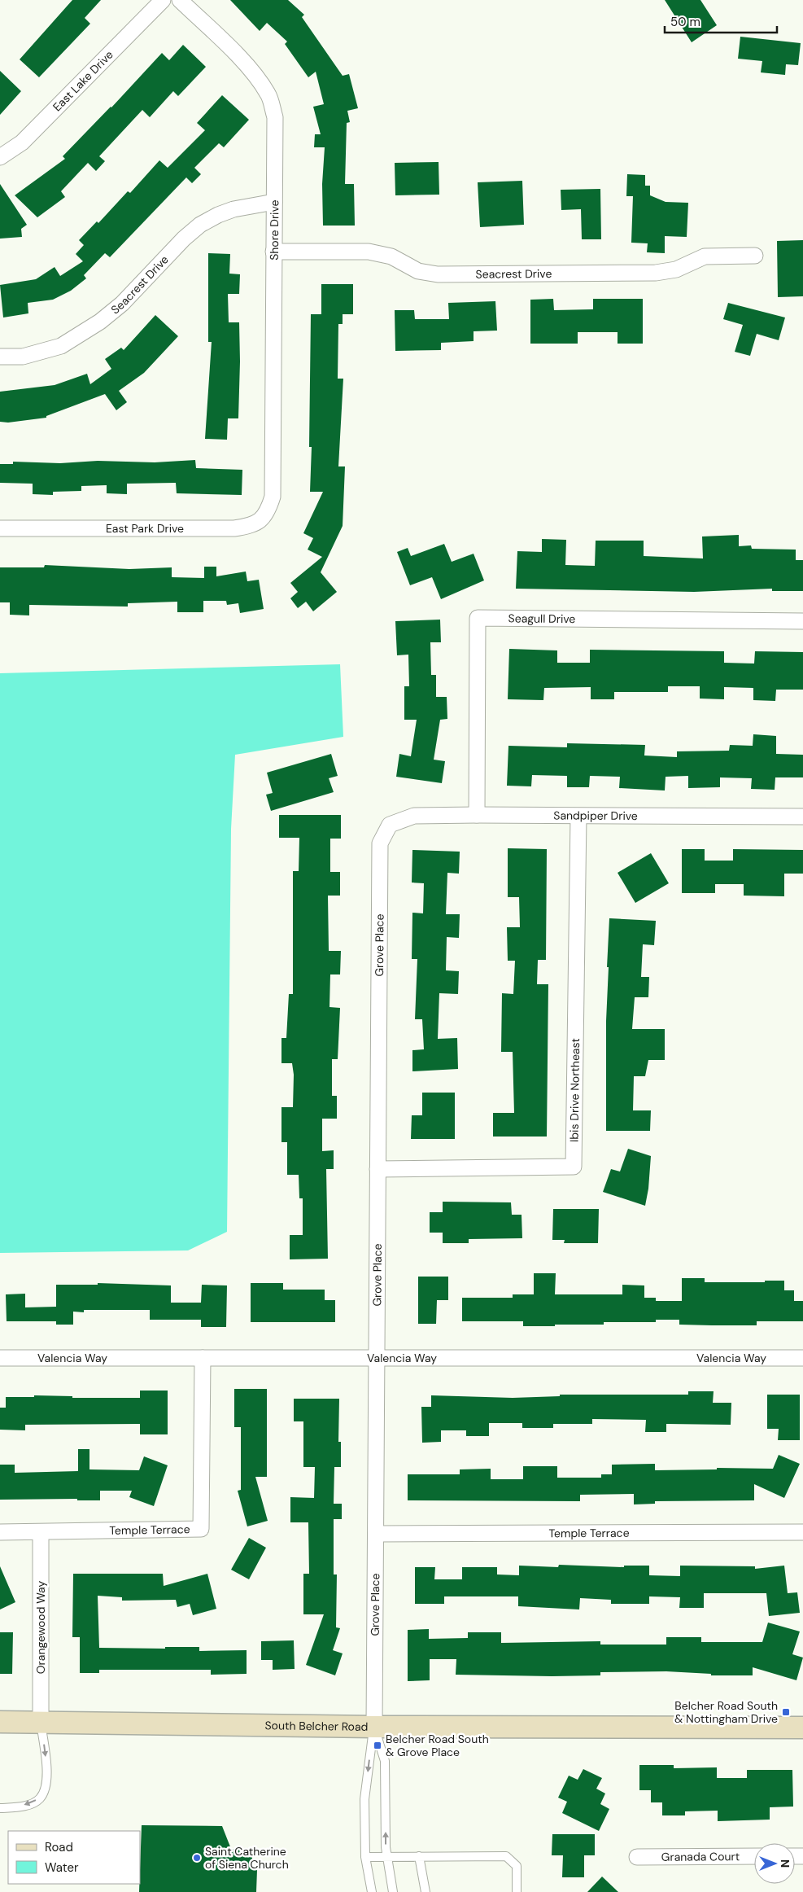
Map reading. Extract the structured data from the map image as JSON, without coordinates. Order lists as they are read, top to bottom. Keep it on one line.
{"streets":{"main road":["South Belcher Road"],"street":["East Lake Drive","Shore Drive","Seacrest Drive","East Park Drive","Seagull Drive","Sandpiper Drive","Grove Place","Ibis Drive Northeast","Valencia Way","Temple Terrace","Orangewood Way","Granada Court"]},"crossings":[["Shore Drive","Seacrest Drive"],["Shore Drive","East Park Drive"],["Seagull Drive","Sandpiper Drive"],["Sandpiper Drive","Grove Place"],["Sandpiper Drive","Ibis Drive Northeast"],["Grove Place","Ibis Drive Northeast"],["Grove Place","Valencia Way"],["Grove Place","Temple Terrace"],["Grove Place","South Belcher Road"],["Valencia Way","Temple Terrace"],["Temple Terrace","Orangewood Way"],["Orangewood Way","South Belcher Road"]],"places":{"transit":["Belcher Road South & Nottingham Drive","Belcher Road South & Grove Place"],"other":["Saint Catherine of Siena Church"]},"legend":["Road","Water"],"scale_bar":"50 m","north":"right"}
